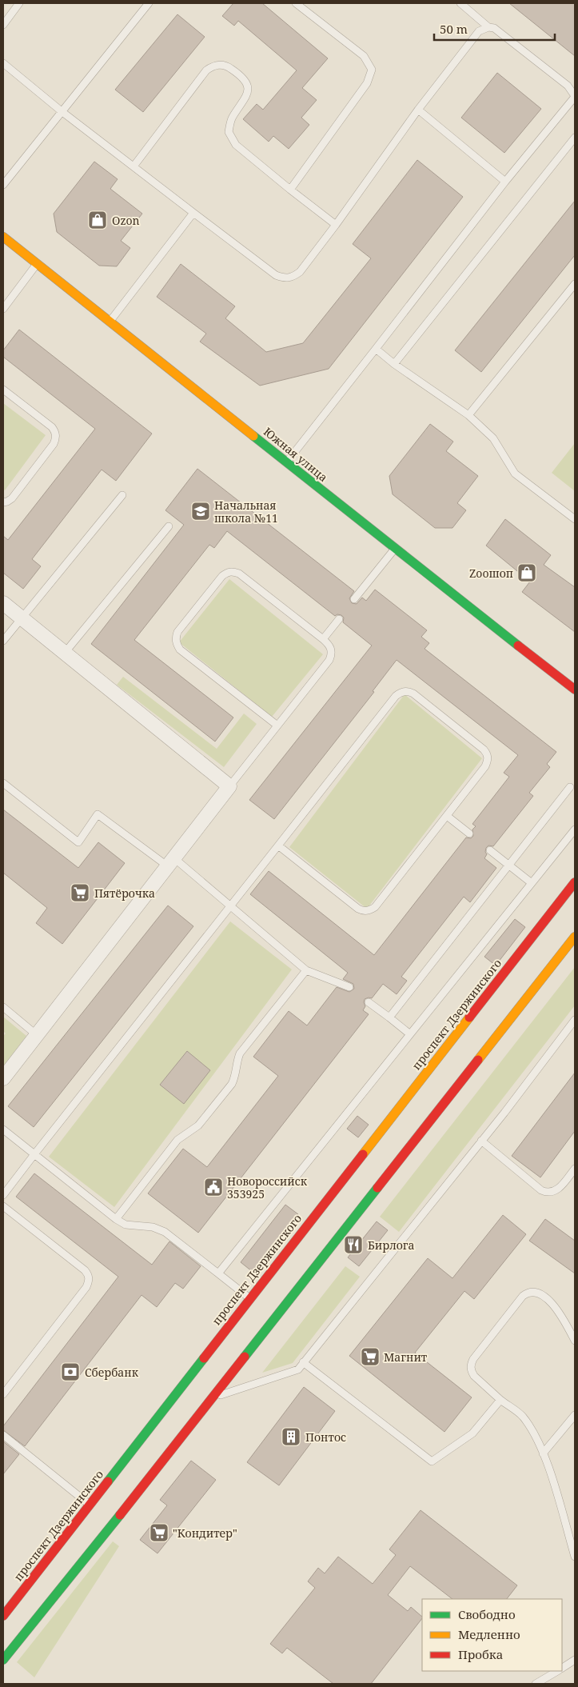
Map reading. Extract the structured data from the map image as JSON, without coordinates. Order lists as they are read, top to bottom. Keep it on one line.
{"streets":{"street":["Южная улица","проспект Дзержинского"]},"places":{"shop":["Ozon","Zooшоп"],"school or university":["Начальная школа №11"],"supermarket":["Пятёрочка","Магнит","\"Кондитер\""],"public building":["Новороссийск 353925"],"restaurant":["Бирлога"],"bank":["Сбербанк"],"building":["Понтос"]},"legend":["Свободно","Медленно","Пробка"],"scale_bar":"50 m"}
